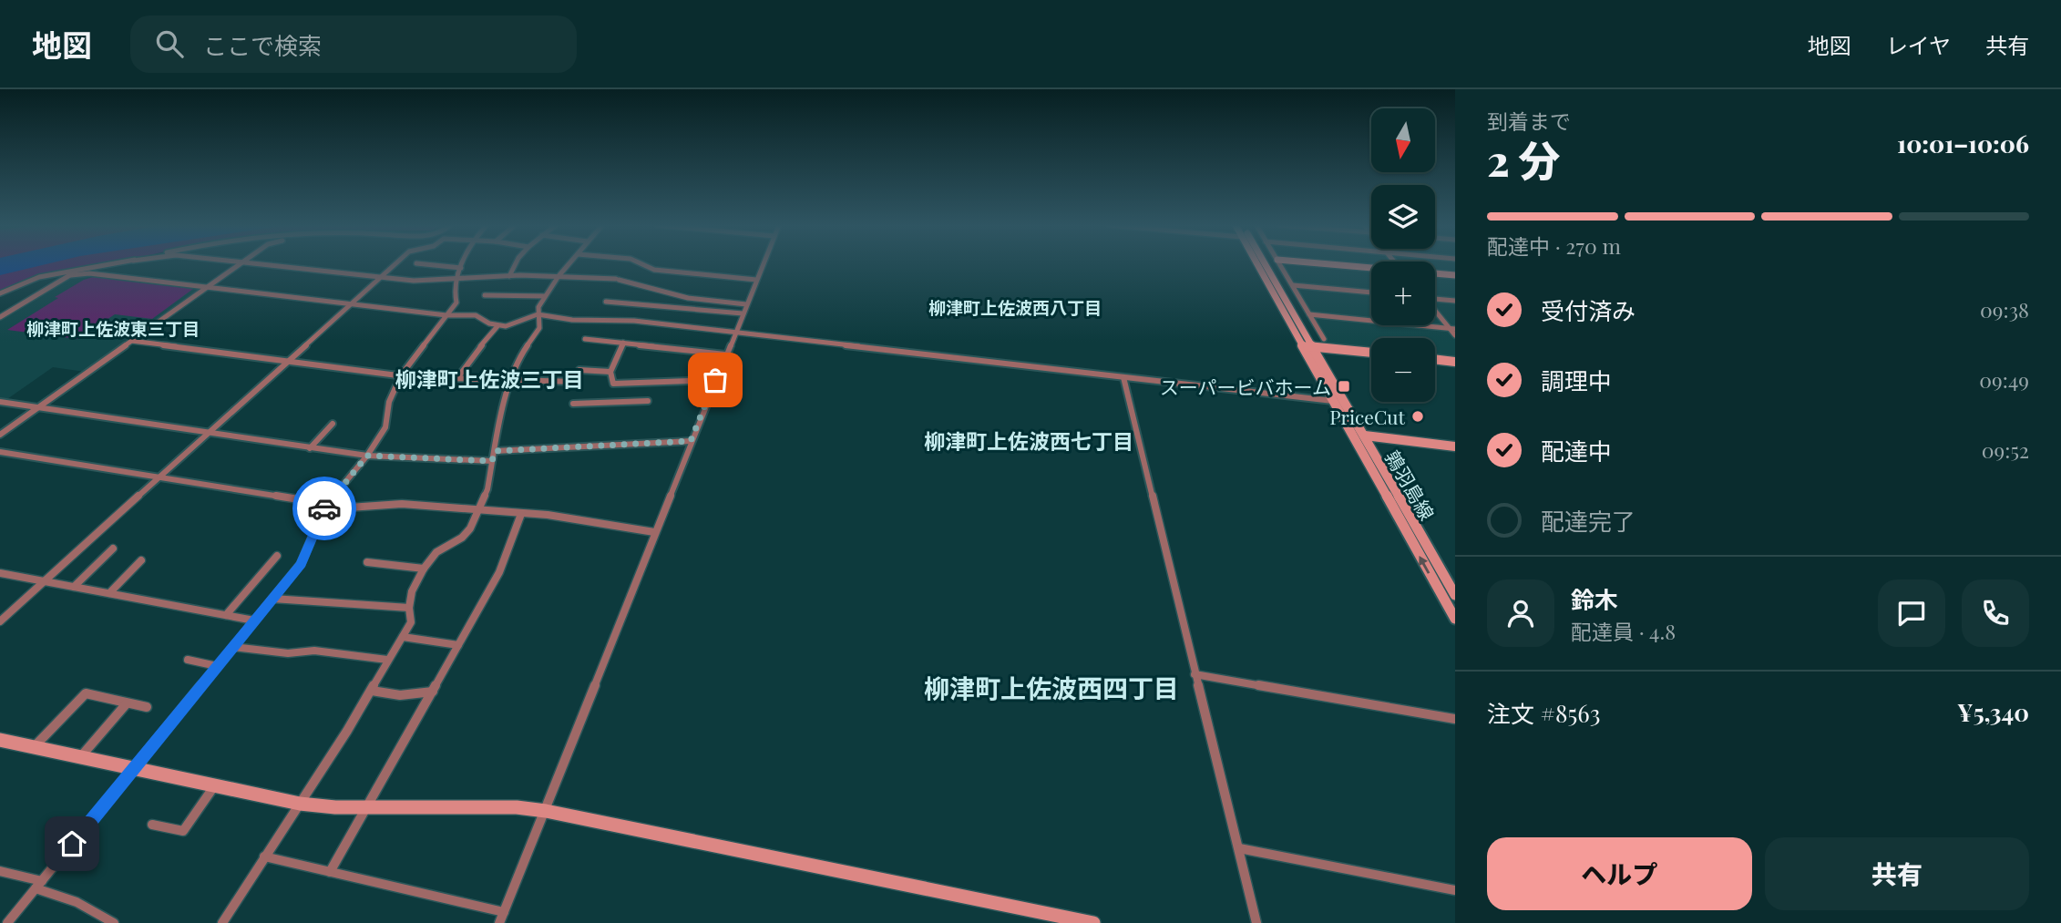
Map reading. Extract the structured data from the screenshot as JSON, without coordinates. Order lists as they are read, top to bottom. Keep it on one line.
{"streets":{"main road":["鶉羽島線"]},"districts":["柳津町上佐波西八丁目","柳津町上佐波東三丁目","柳津町上佐波三丁目","柳津町上佐波西七丁目","柳津町上佐波西四丁目"],"places":{"transit":["スーパービバホーム"],"other":["PriceCut"]},"north":"bottom","page":{"header":"地図","search":"ここで検索","nav":["地図","レイヤ","共有"],"heading":["2 分","到着まで","10:01–10:06"],"panel":["鈴木","配達員 · 4.8","注文 #8563","¥5,340"],"map_buttons":["+","−"],"bar":"配達中 · 270 m","list":[["受付済み","09:38"],["調理中","09:49"],["配達中","09:52"],"配達完了"],"buttons":["ヘルプ","共有"]}}
